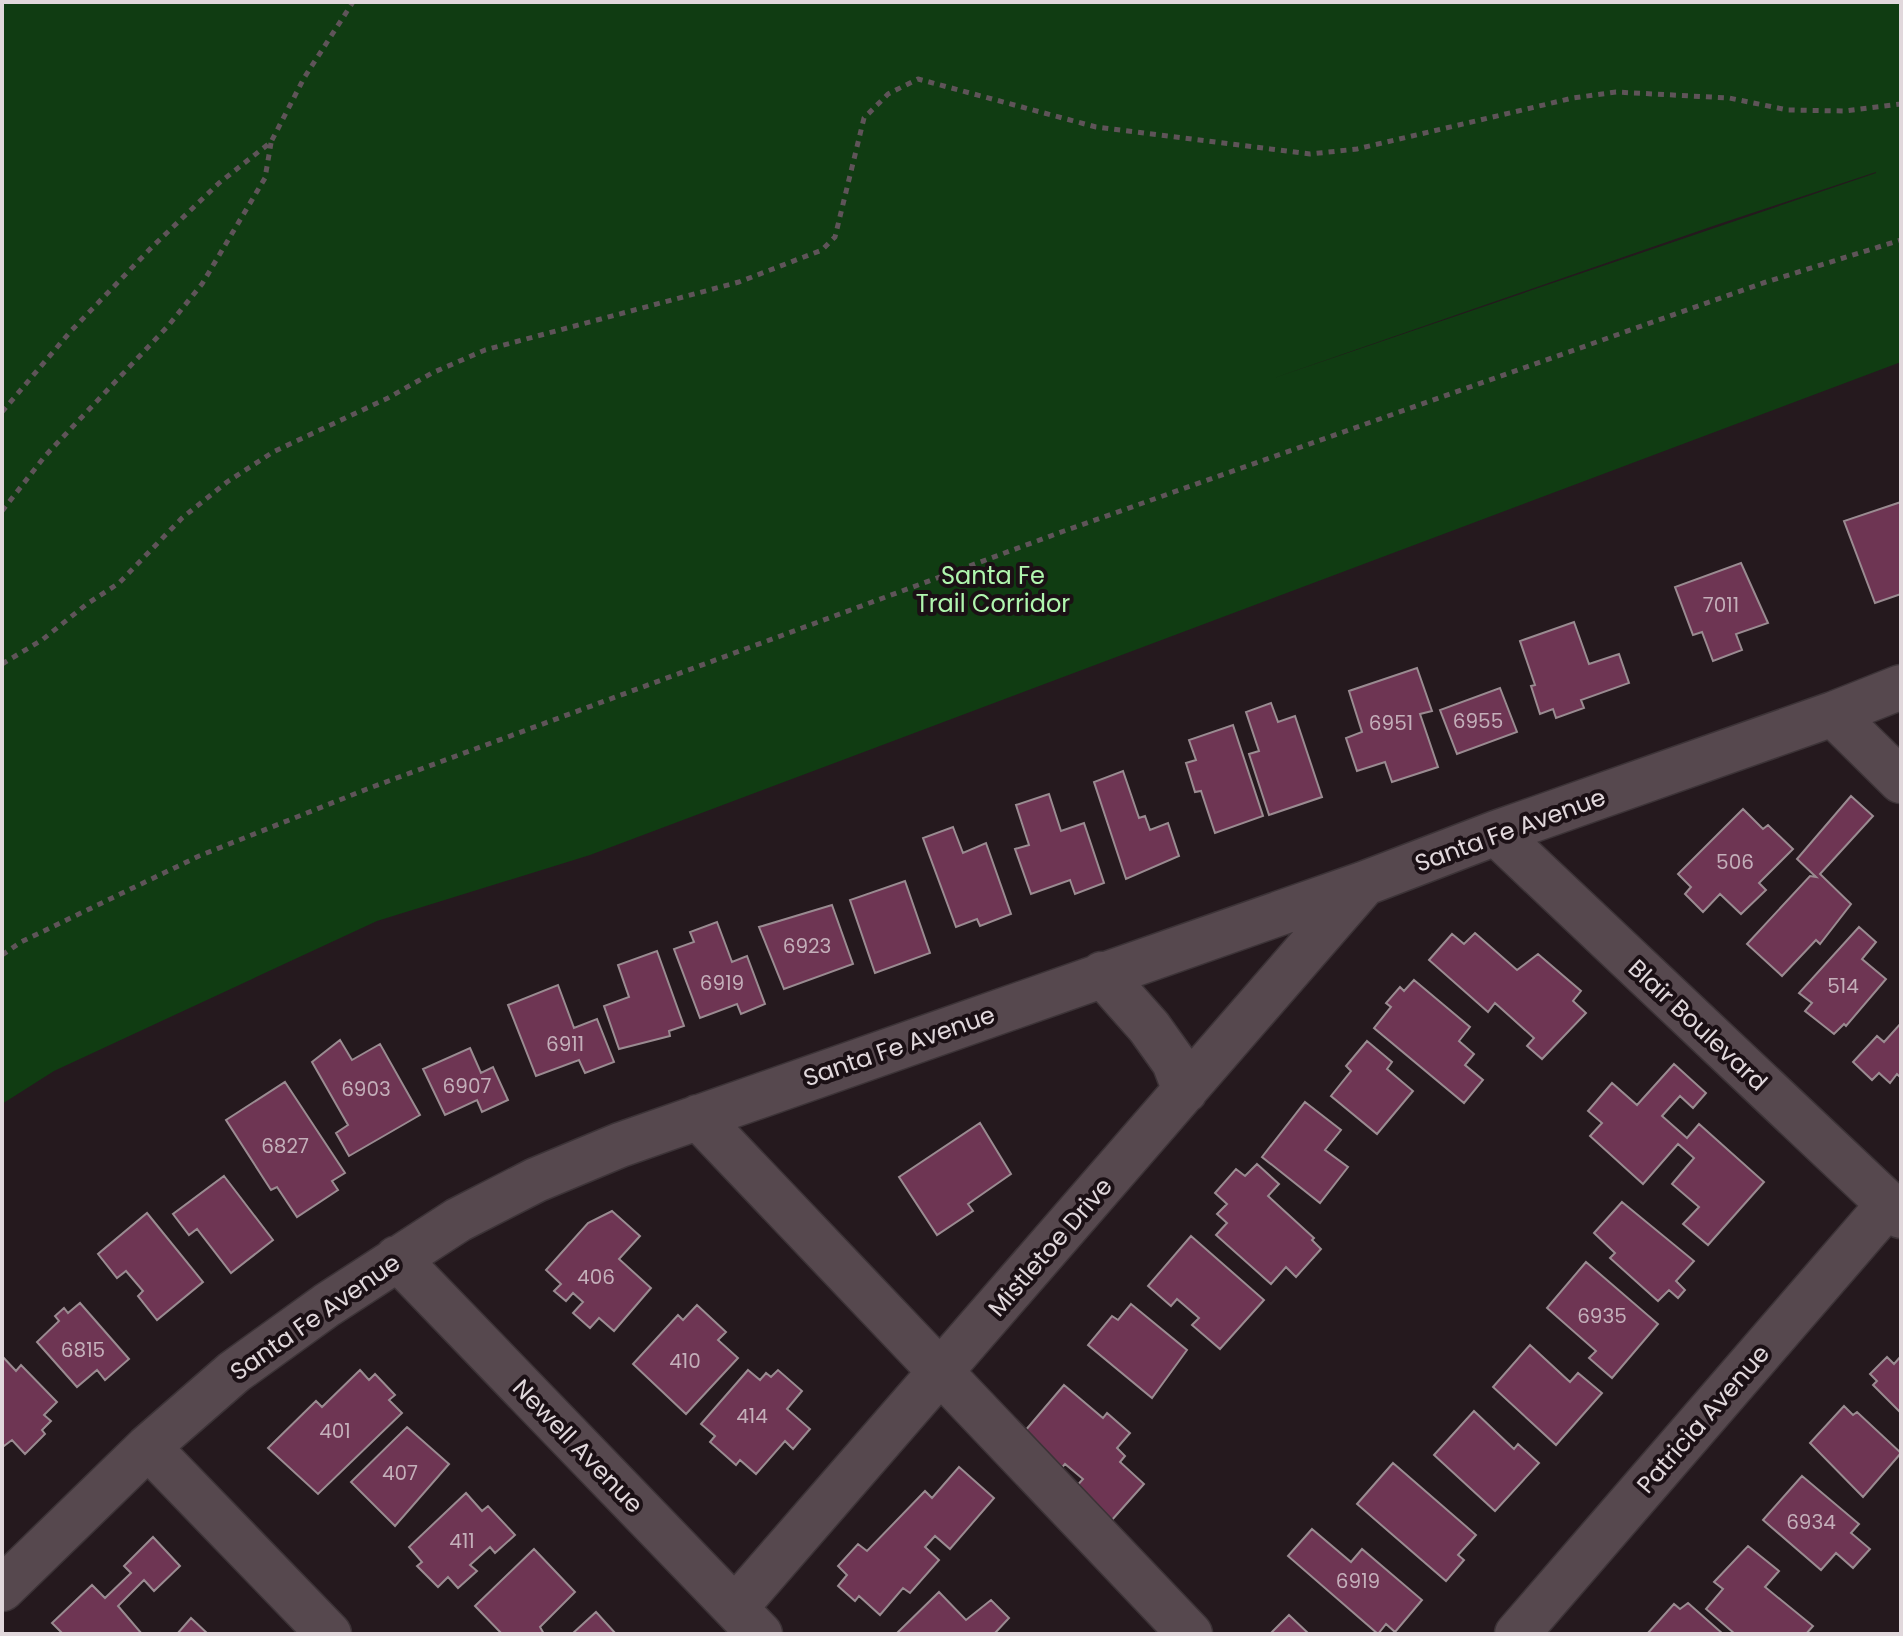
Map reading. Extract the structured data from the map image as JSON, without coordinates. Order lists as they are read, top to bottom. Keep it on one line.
{"streets":{"street":["Santa Fe Avenue","Blair Boulevard","Mistletoe Drive","Patricia Avenue","Newell Avenue"]},"crossings":[["Santa Fe Avenue","Blair Boulevard"],["Santa Fe Avenue","Mistletoe Drive"],["Santa Fe Avenue","Newell Avenue"],["Blair Boulevard","Patricia Avenue"],["Mistletoe Drive","Newell Avenue"]],"parks":["Santa Fe Trail Corridor"],"house_numbers":["7011","6955","6951","506","6923","6919","514","6911","6907","6903","6827","406","6935","6815","410","414","401","407","6934","411","6919"]}
